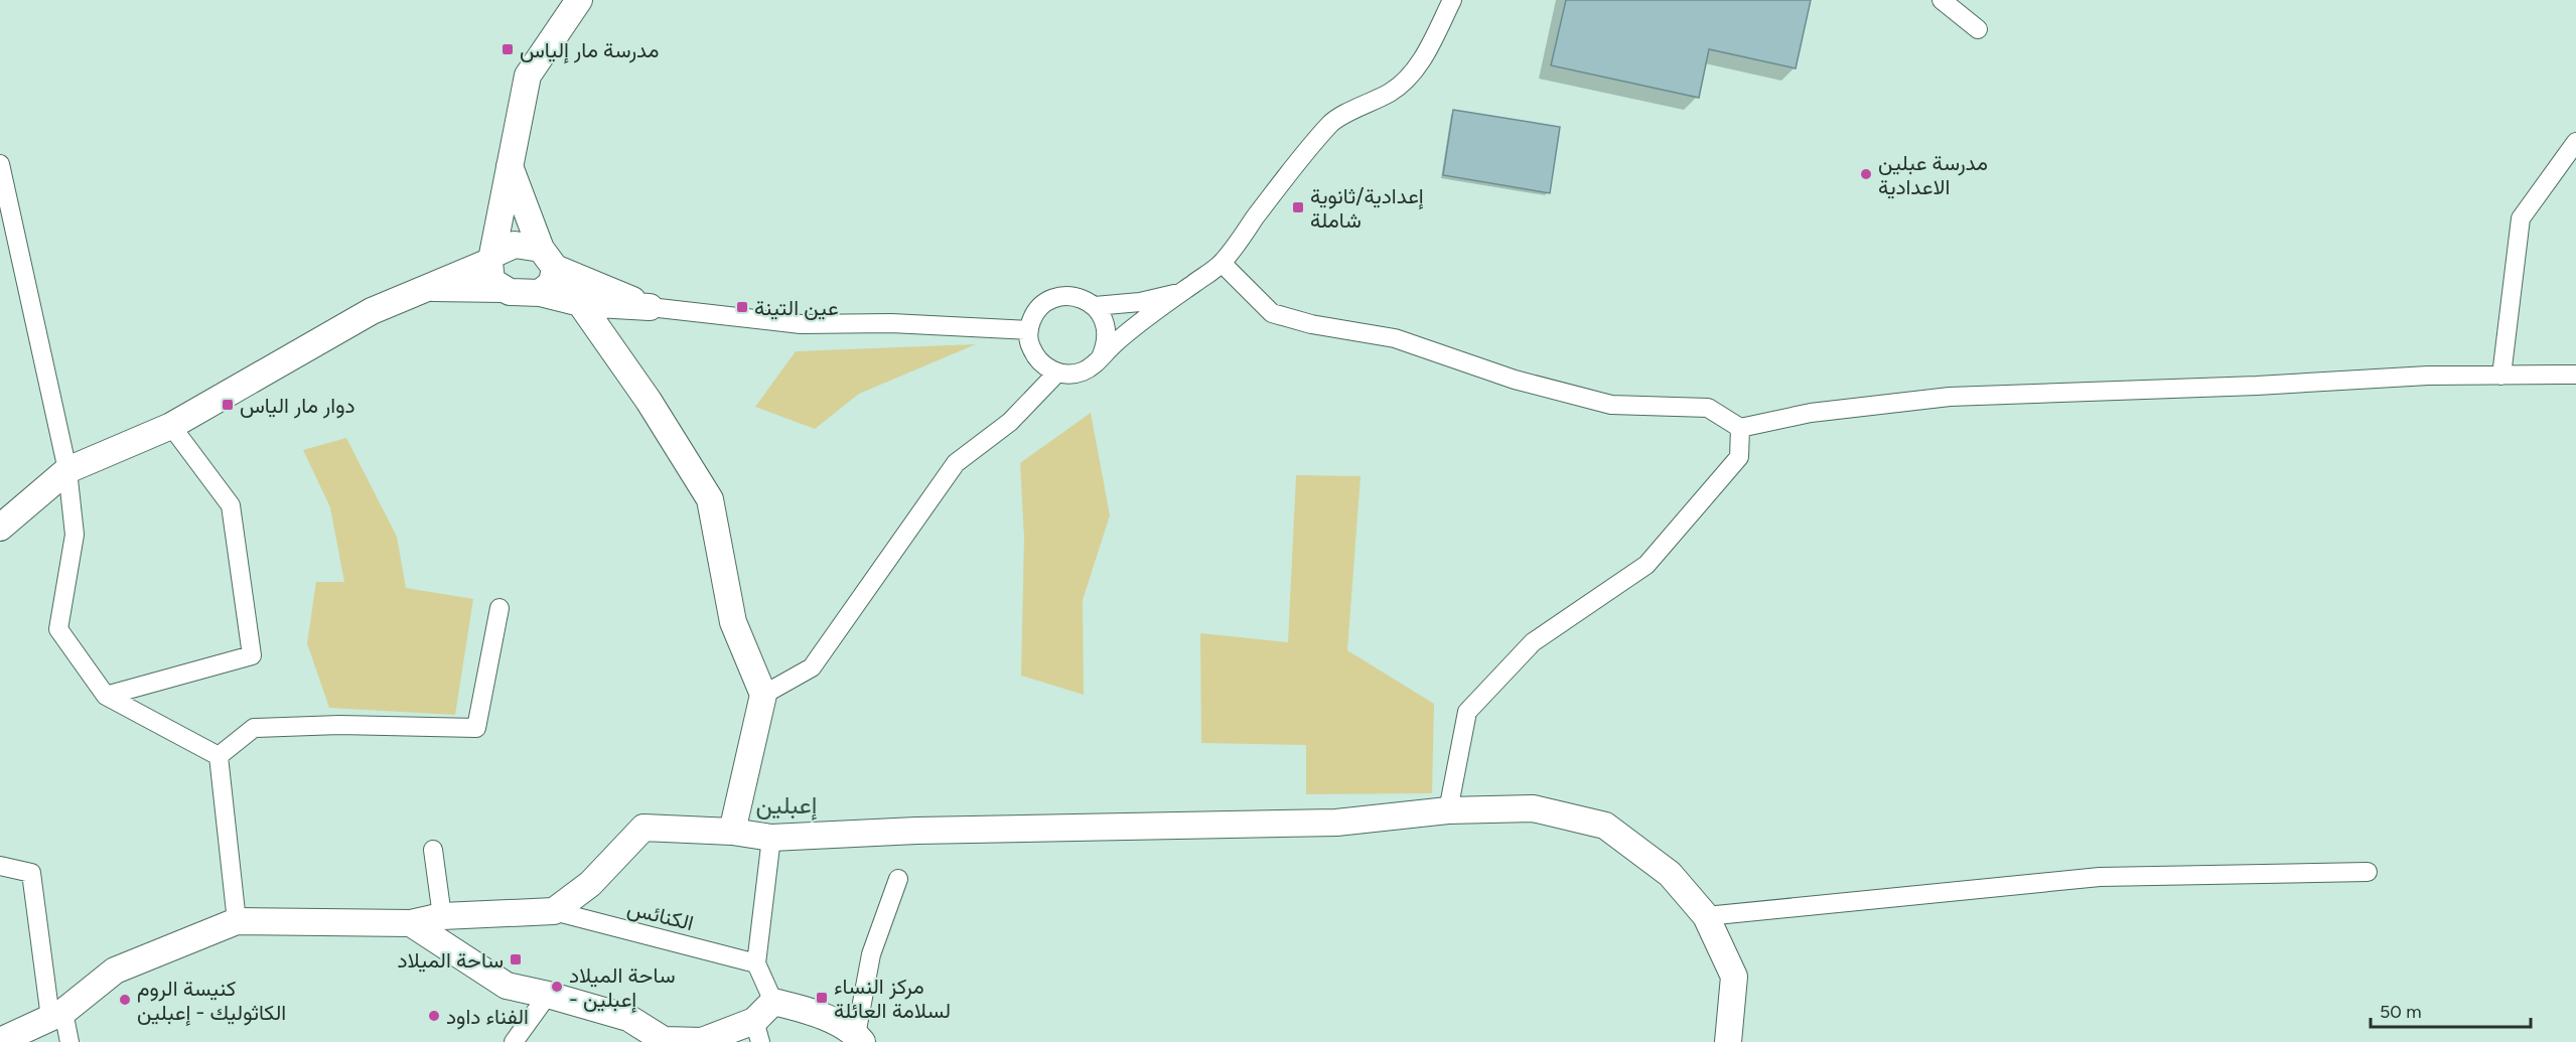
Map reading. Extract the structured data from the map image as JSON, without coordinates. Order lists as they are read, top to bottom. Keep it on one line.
{"streets":{"street":["الكنائس"]},"districts":["إعبلين"],"places":{"transit":["مدرسة مار إلياس","إعدادية/ثانوية شاملة","عين التينة","دوار مار الياس","ساحة الميلاد","مركز النساء لسلامة العائلة"],"other":["مدرسة عبلين الاعدادية","ساحة الميلاد - إعبلين","كنيسة الروم الكاثوليك - إعبلين","الفناء داود"]},"scale_bar":"50 m"}
